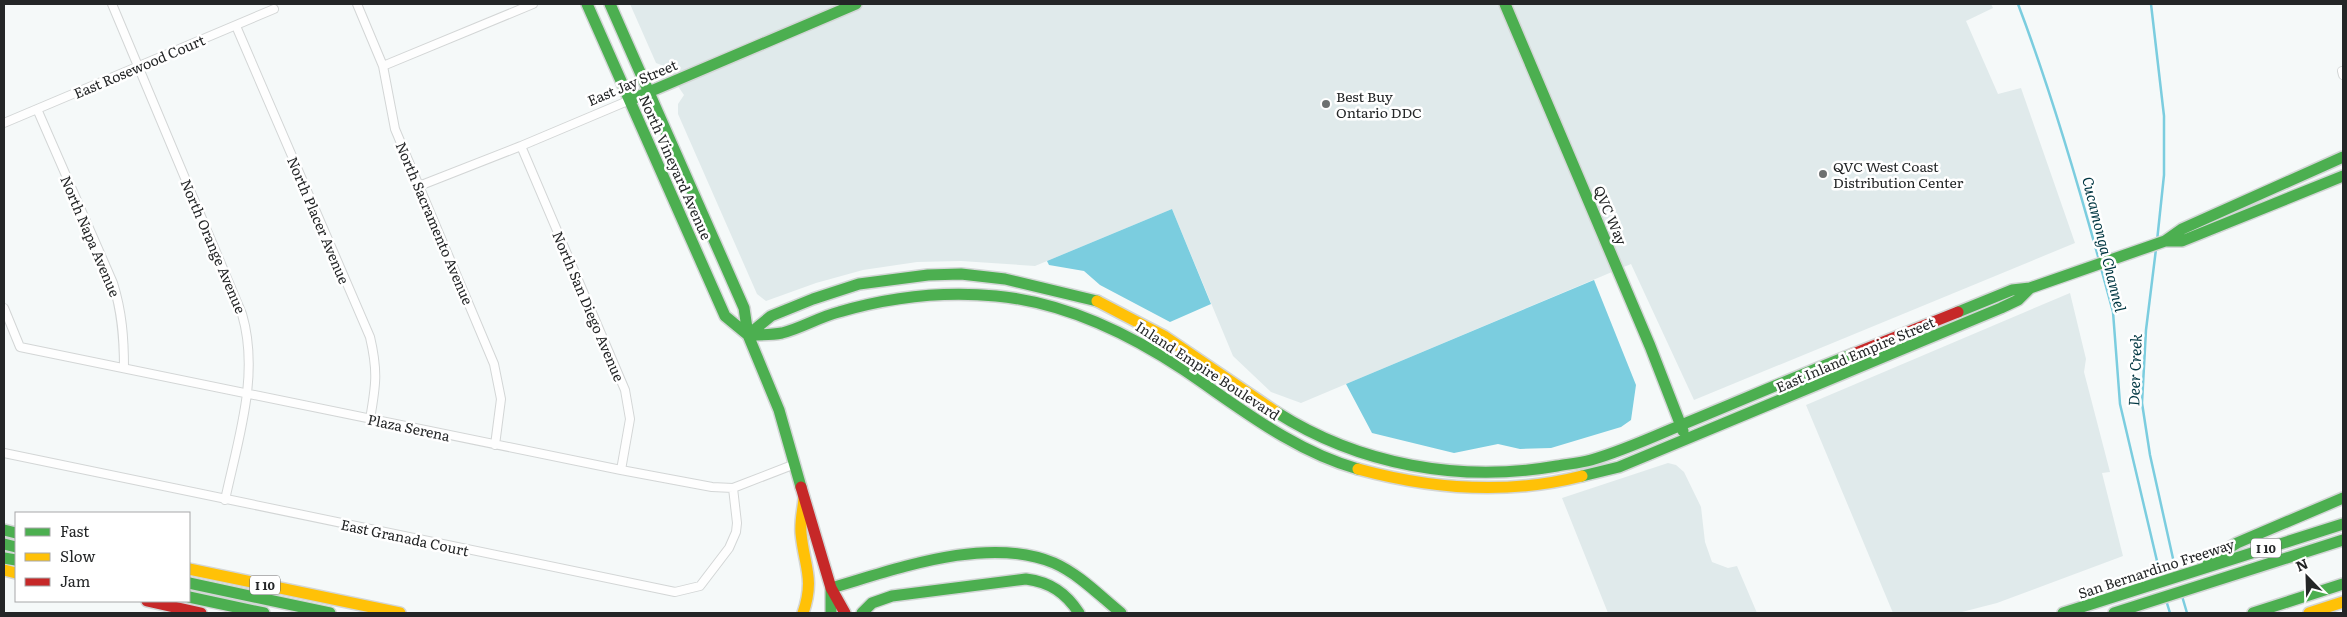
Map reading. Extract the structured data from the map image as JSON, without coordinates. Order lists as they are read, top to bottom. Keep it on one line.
{"streets":{"main road":["East Jay Street","North Vineyard Avenue","QVC Way","East Inland Empire Street","Inland Empire Boulevard","I 10","San Bernardino Freeway"],"street":["East Rosewood Court","North Placer Avenue","North Sacramento Avenue","North Napa Avenue","North Orange Avenue","North San Diego Avenue","Plaza Serena","East Granada Court"]},"crossings":[["East Rosewood Court","North Placer Avenue"],["East Rosewood Court","North Napa Avenue"],["East Rosewood Court","North Orange Avenue"],["East Jay Street","North Vineyard Avenue"],["East Jay Street","North Sacramento Avenue"],["East Jay Street","North San Diego Avenue"],["North Vineyard Avenue","Inland Empire Boulevard"],["North Vineyard Avenue","Plaza Serena"],["QVC Way","East Inland Empire Street"],["QVC Way","Inland Empire Boulevard"],["North Placer Avenue","Plaza Serena"],["North Sacramento Avenue","Plaza Serena"],["North Napa Avenue","Plaza Serena"],["North Orange Avenue","Plaza Serena"],["North Orange Avenue","East Granada Court"],["North San Diego Avenue","Plaza Serena"],["East Inland Empire Street","Inland Empire Boulevard"],["Plaza Serena","East Granada Court"]],"water":["Cucamonga Channel","Deer Creek"],"places":["Best Buy Ontario DDC","QVC West Coast Distribution Center"],"legend":["Fast","Slow","Jam"],"north":"top left"}
